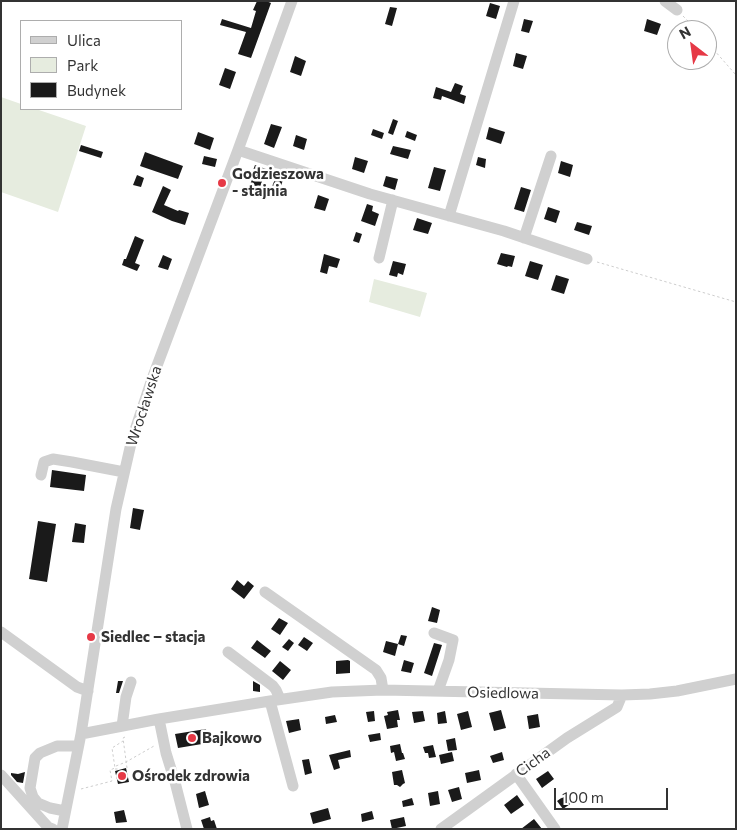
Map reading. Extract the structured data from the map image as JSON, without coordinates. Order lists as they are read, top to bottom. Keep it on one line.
{"streets":{"street":["Wrocławska","Osiedlowa","Cicha"]},"crossings":[["Wrocławska","Osiedlowa"],["Osiedlowa","Cicha"]],"places":["Godzieszowa - stajnia","Siedlec – stacja","Bajkowo","Ośrodek zdrowia"],"legend":["Ulica","Park","Budynek"],"scale_bar":"100 m","north":"top left"}
